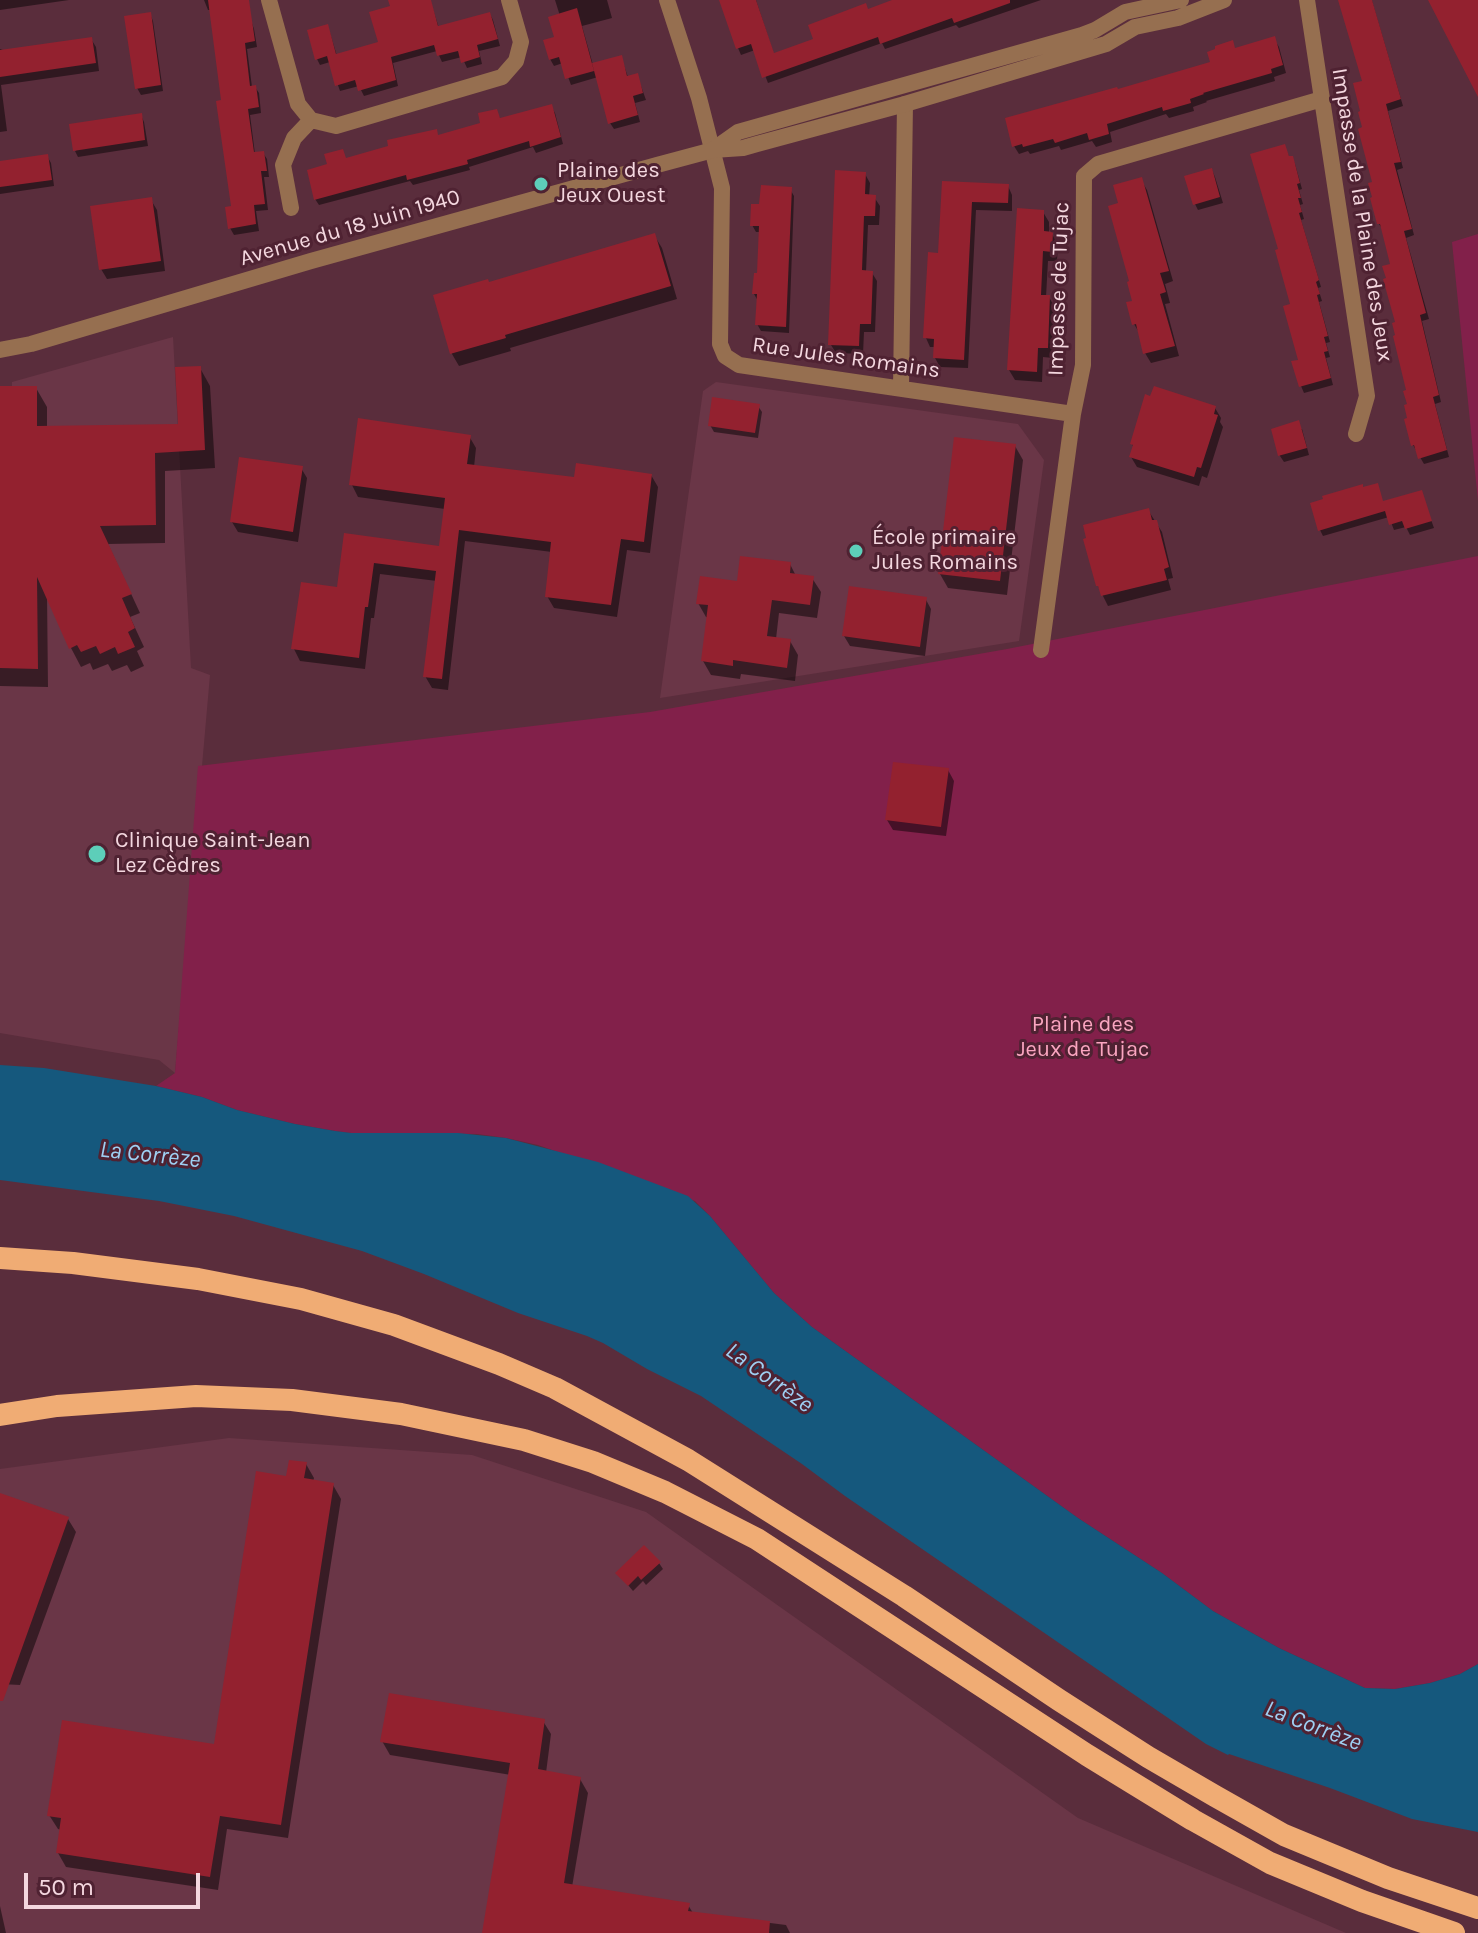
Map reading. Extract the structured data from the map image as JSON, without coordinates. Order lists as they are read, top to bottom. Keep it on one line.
{"streets":{"street":["Impasse de la Plaine des Jeux","Avenue du 18 Juin 1940","Impasse de Tujac","Rue Jules Romains"]},"crossings":[["Impasse de la Plaine des Jeux","Impasse de Tujac"],["Avenue du 18 Juin 1940","Rue Jules Romains"],["Impasse de Tujac","Rue Jules Romains"]],"water":["La Corrèze"],"parks":["Plaine des Jeux de Tujac"],"places":["Plaine des Jeux Ouest","École primaire Jules Romains","Clinique Saint-Jean Lez Cèdres"],"scale_bar":"50 m"}
